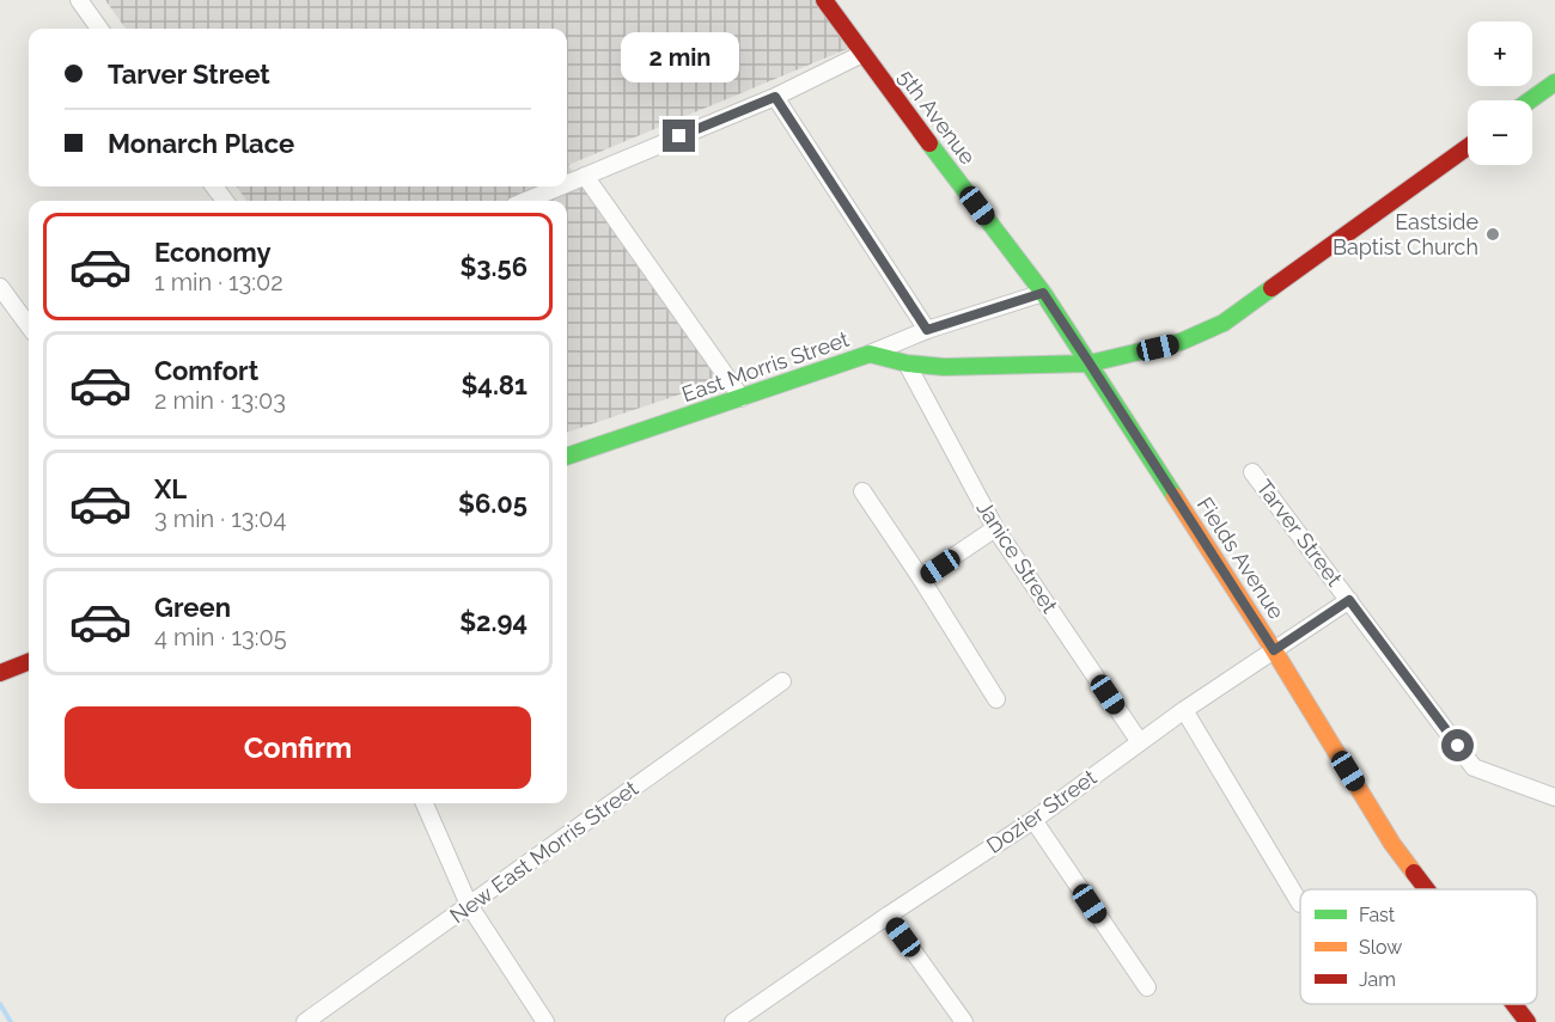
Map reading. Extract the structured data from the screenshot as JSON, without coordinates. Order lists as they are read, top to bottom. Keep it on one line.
{"streets":{"street":["5th Avenue","East Morris Street","Tarver Street","Janice Street","Fields Avenue","Dozier Street","New East Morris Street"]},"crossings":[["5th Avenue","East Morris Street"],["5th Avenue","Fields Avenue"],["East Morris Street","Janice Street"],["East Morris Street","Fields Avenue"],["Tarver Street","Dozier Street"],["Janice Street","Dozier Street"],["Fields Avenue","Dozier Street"]],"places":["Eastside Baptist Church"],"legend":["Fast","Slow","Jam"],"page":{"map_buttons":["+","−"],"banner":["Tarver Street","Monarch Place"],"bubble":"2 min","list":[{"name":"Economy","note":"1 min · 13:02","value":"$3.56"},{"name":"Comfort","note":"2 min · 13:03","value":"$4.81"},{"name":"XL","note":"3 min · 13:04","value":"$6.05"},{"name":"Green","note":"4 min · 13:05","value":"$2.94"}],"buttons":"Confirm"}}
